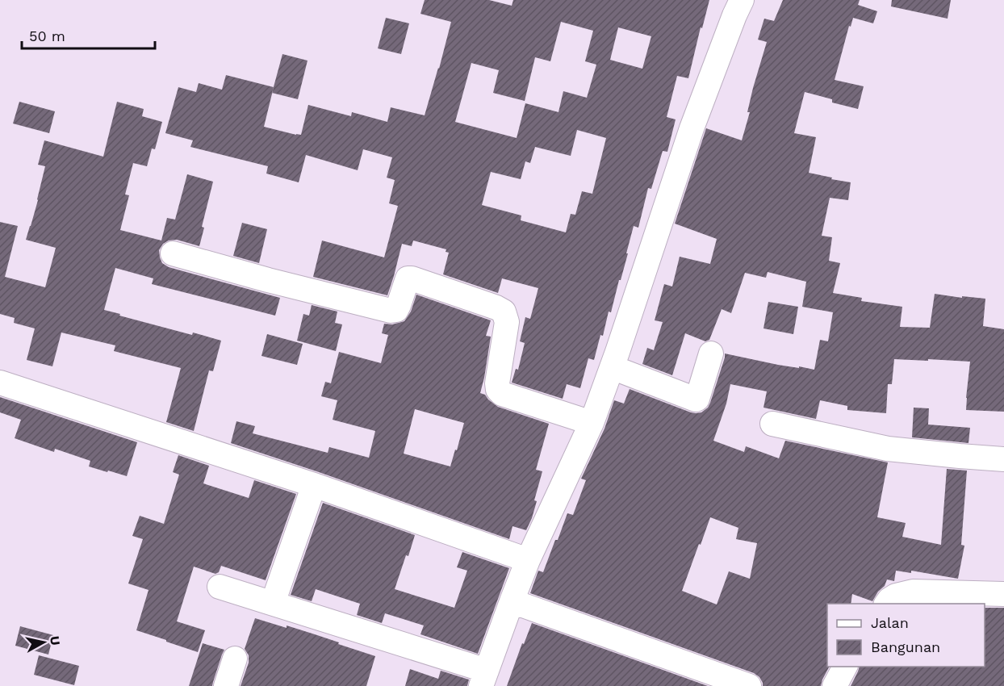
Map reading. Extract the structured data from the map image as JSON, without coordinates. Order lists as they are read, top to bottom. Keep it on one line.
{"legend":["Jalan","Bangunan"],"scale_bar":"50 m","north":"right"}
